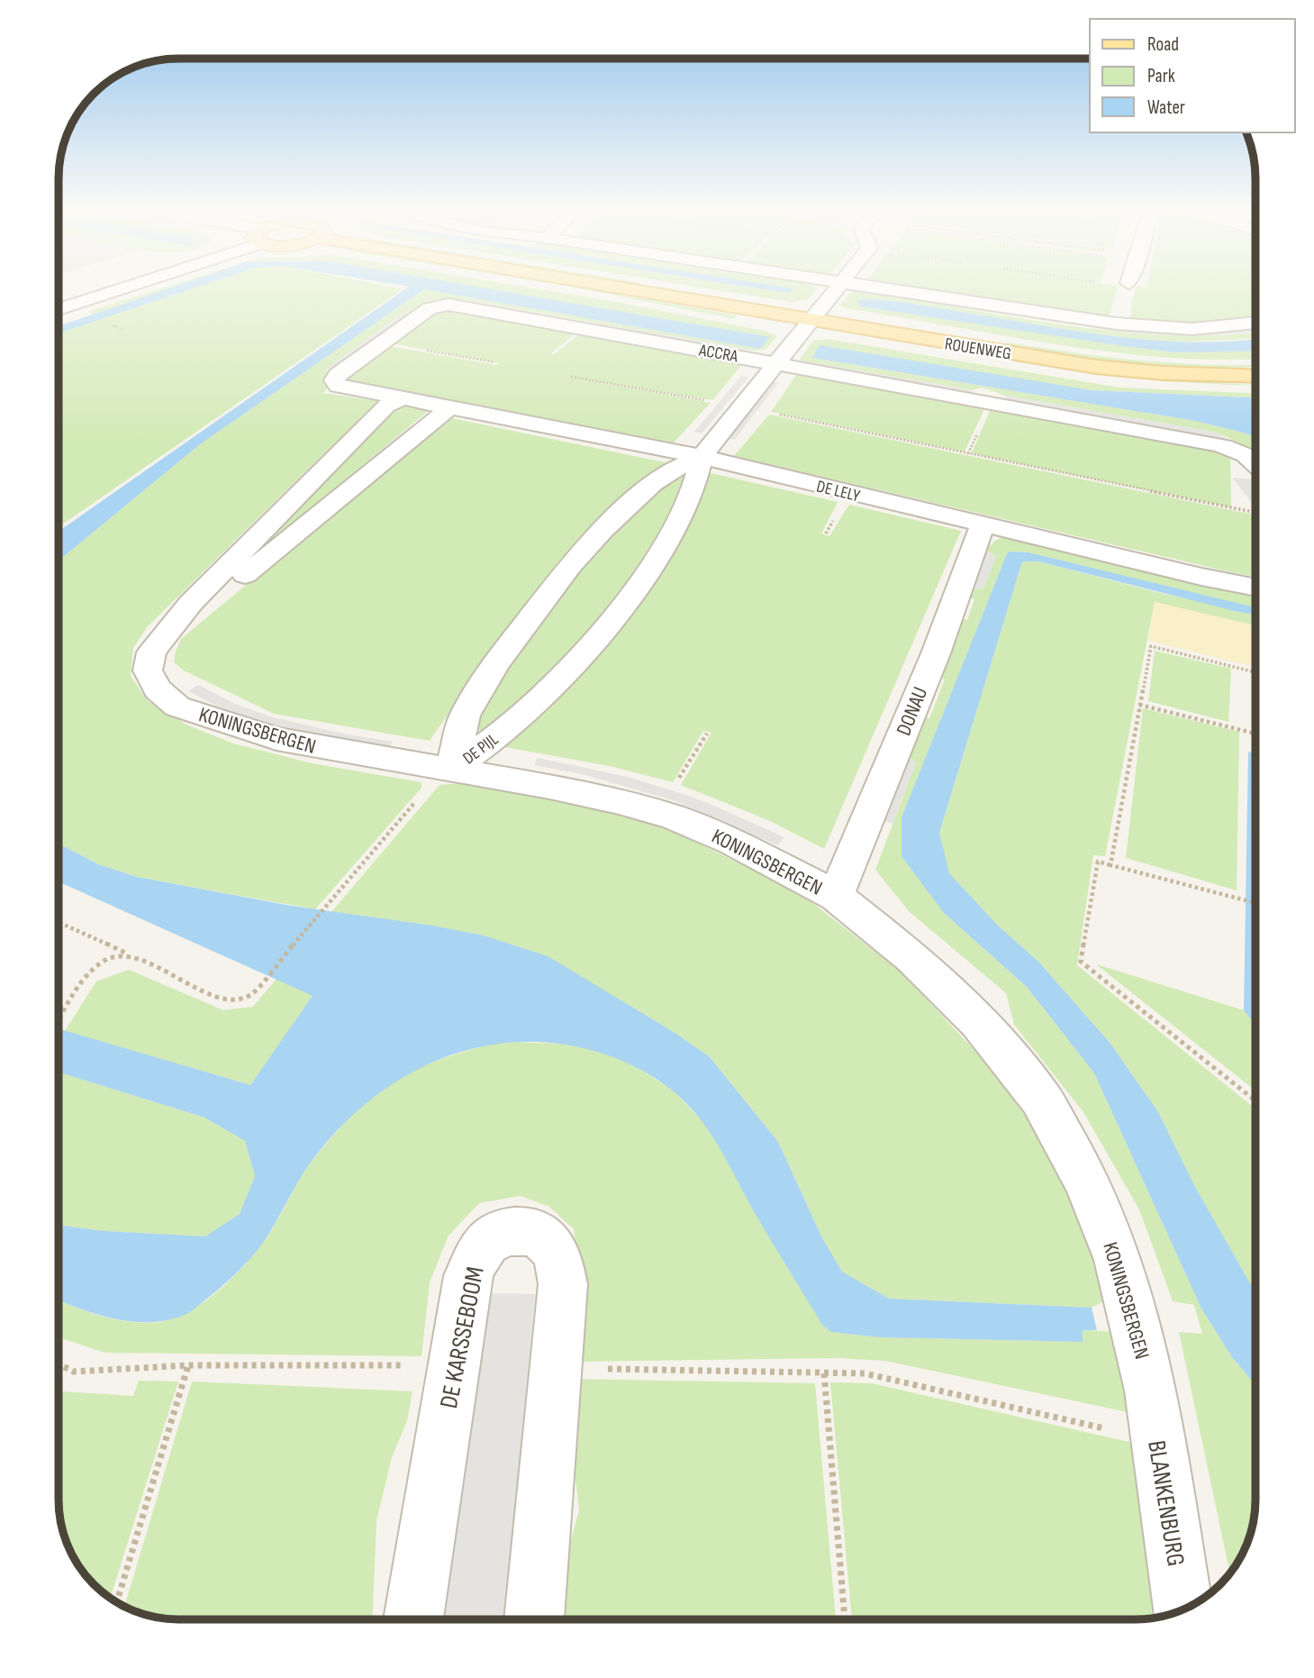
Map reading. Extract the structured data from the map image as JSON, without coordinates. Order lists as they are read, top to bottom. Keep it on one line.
{"streets":{"main road":["ROUENWEG"],"street":["ACCRA","DE LELY","DONAU","KONINGSBERGEN","DE PIJL","DE KARSSEBOOM","BLANKENBURG"]},"crossings":[["ROUENWEG","DE PIJL"],["ACCRA","DE LELY"],["ACCRA","DE PIJL"],["DE LELY","DONAU"],["DE LELY","DE PIJL"],["DONAU","KONINGSBERGEN"],["KONINGSBERGEN","DE PIJL"],["KONINGSBERGEN","BLANKENBURG"]],"legend":["Road","Park","Water"]}
